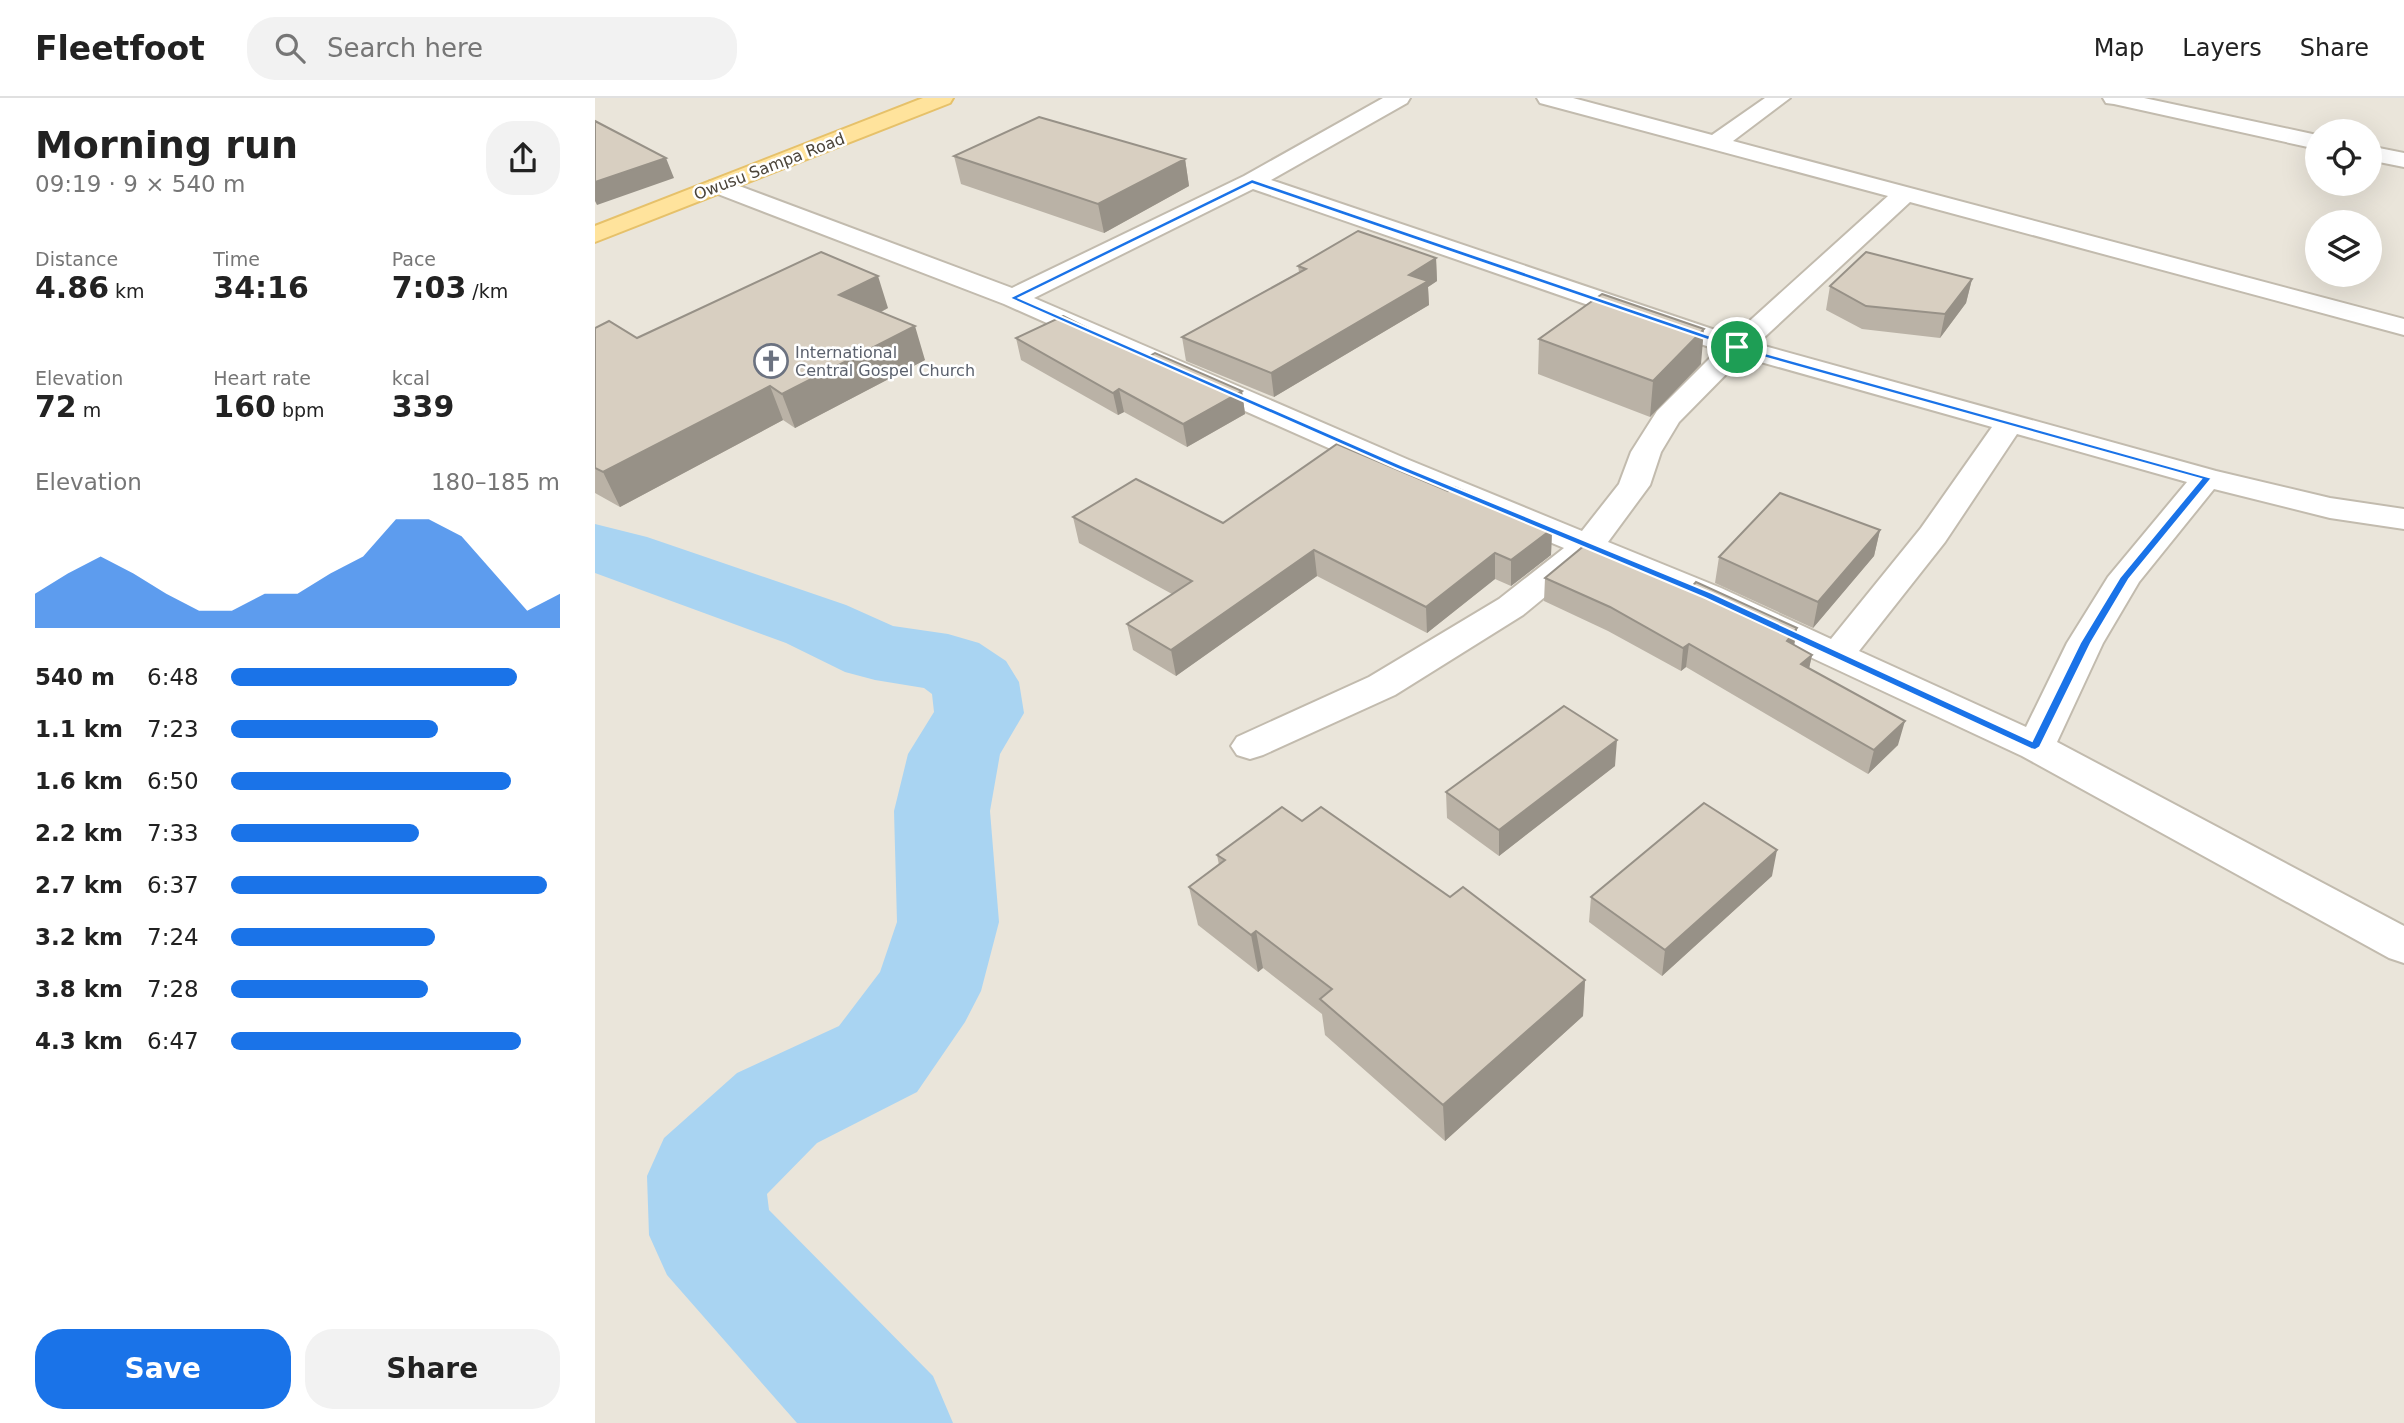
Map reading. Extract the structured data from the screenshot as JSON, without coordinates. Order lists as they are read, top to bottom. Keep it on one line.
{"streets":{"main road":["Owusu Sampa Road"]},"places":{"church":["International Central Gospel Church"]},"page":{"header":"Fleetfoot","search":"Search here","nav":["Map","Layers","Share"],"heading":["Morning run","09:19 · 9 × 540 m"],"stats":[["Distance","4.86 km"],["Time","34:16"],["Pace","7:03 /km"],["Elevation","72 m"],["Heart rate","160 bpm"],["kcal","339"]],"chart":["Elevation","180–185 m"],"list":[{"name":"540 m","note":"6:48"},{"name":"1.1 km","note":"7:23"},{"name":"1.6 km","note":"6:50"},{"name":"2.2 km","note":"7:33"},{"name":"2.7 km","note":"6:37"},{"name":"3.2 km","note":"7:24"},{"name":"3.8 km","note":"7:28"},{"name":"4.3 km","note":"6:47"}],"buttons":["Save","Share"]}}
